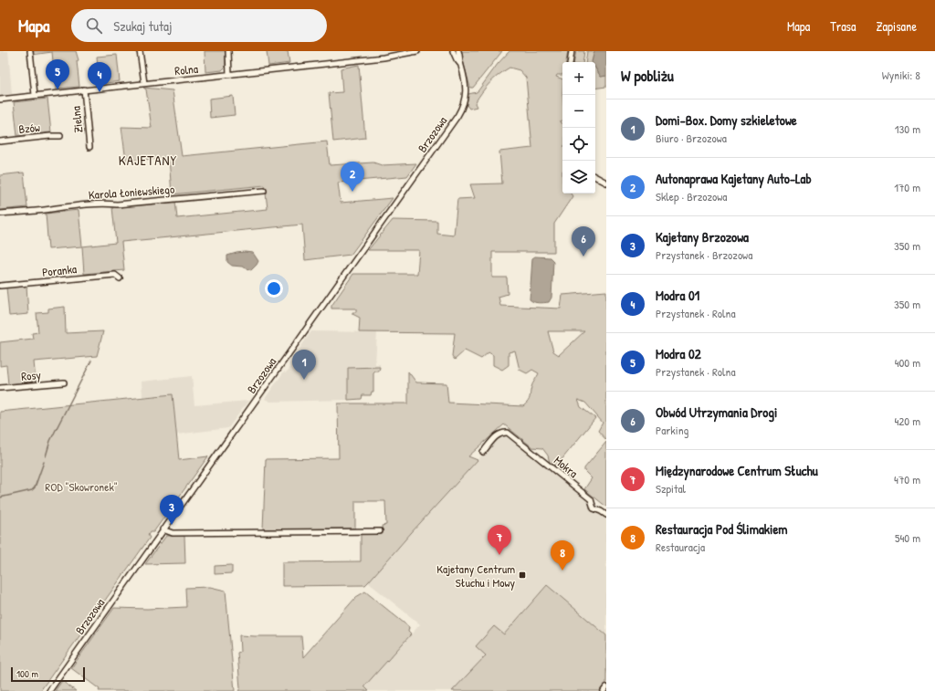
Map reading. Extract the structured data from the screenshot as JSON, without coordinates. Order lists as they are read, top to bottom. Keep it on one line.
{"streets":{"street":["Rolna","Zielna","Bzów","Brzozowa","Karola Łoniewskiego","Poranka","Rosy","Mokra"]},"crossings":[["Rolna","Zielna"]],"districts":["KAJETANY"],"parks":["ROD \"Skowronek\""],"places":{"transit":["Kajetany Centrum Słuchu i Mowy"]},"scale_bar":"100 m","page":{"header":"Mapa","search":"Szukaj tutaj","nav":["Mapa","Trasa","Zapisane"],"heading":["W pobliżu","Wyniki: 8"],"pins":["5","4","2","6","1","3","7","8"],"map_buttons":["+","−"],"list":[{"mark":"1","name":"Domi-Box. Domy szkieletowe","note":"Biuro · Brzozowa","value":"130 m"},{"mark":"2","name":"Autonaprawa Kajetany Auto-Lab","note":"Sklep · Brzozowa","value":"170 m"},{"mark":"3","name":"Kajetany Brzozowa","note":"Przystanek · Brzozowa","value":"350 m"},{"mark":"4","name":"Modra 01","note":"Przystanek · Rolna","value":"350 m"},{"mark":"5","name":"Modra 02","note":"Przystanek · Rolna","value":"400 m"},{"mark":"6","name":"Obwód Utrzymania Drogi","note":"Parking","value":"420 m"},{"mark":"7","name":"Międzynarodowe Centrum Słuchu","note":"Szpital","value":"470 m"},{"mark":"8","name":"Restauracja Pod Ślimakiem","note":"Restauracja","value":"540 m"}],"scale":"100 m"}}
